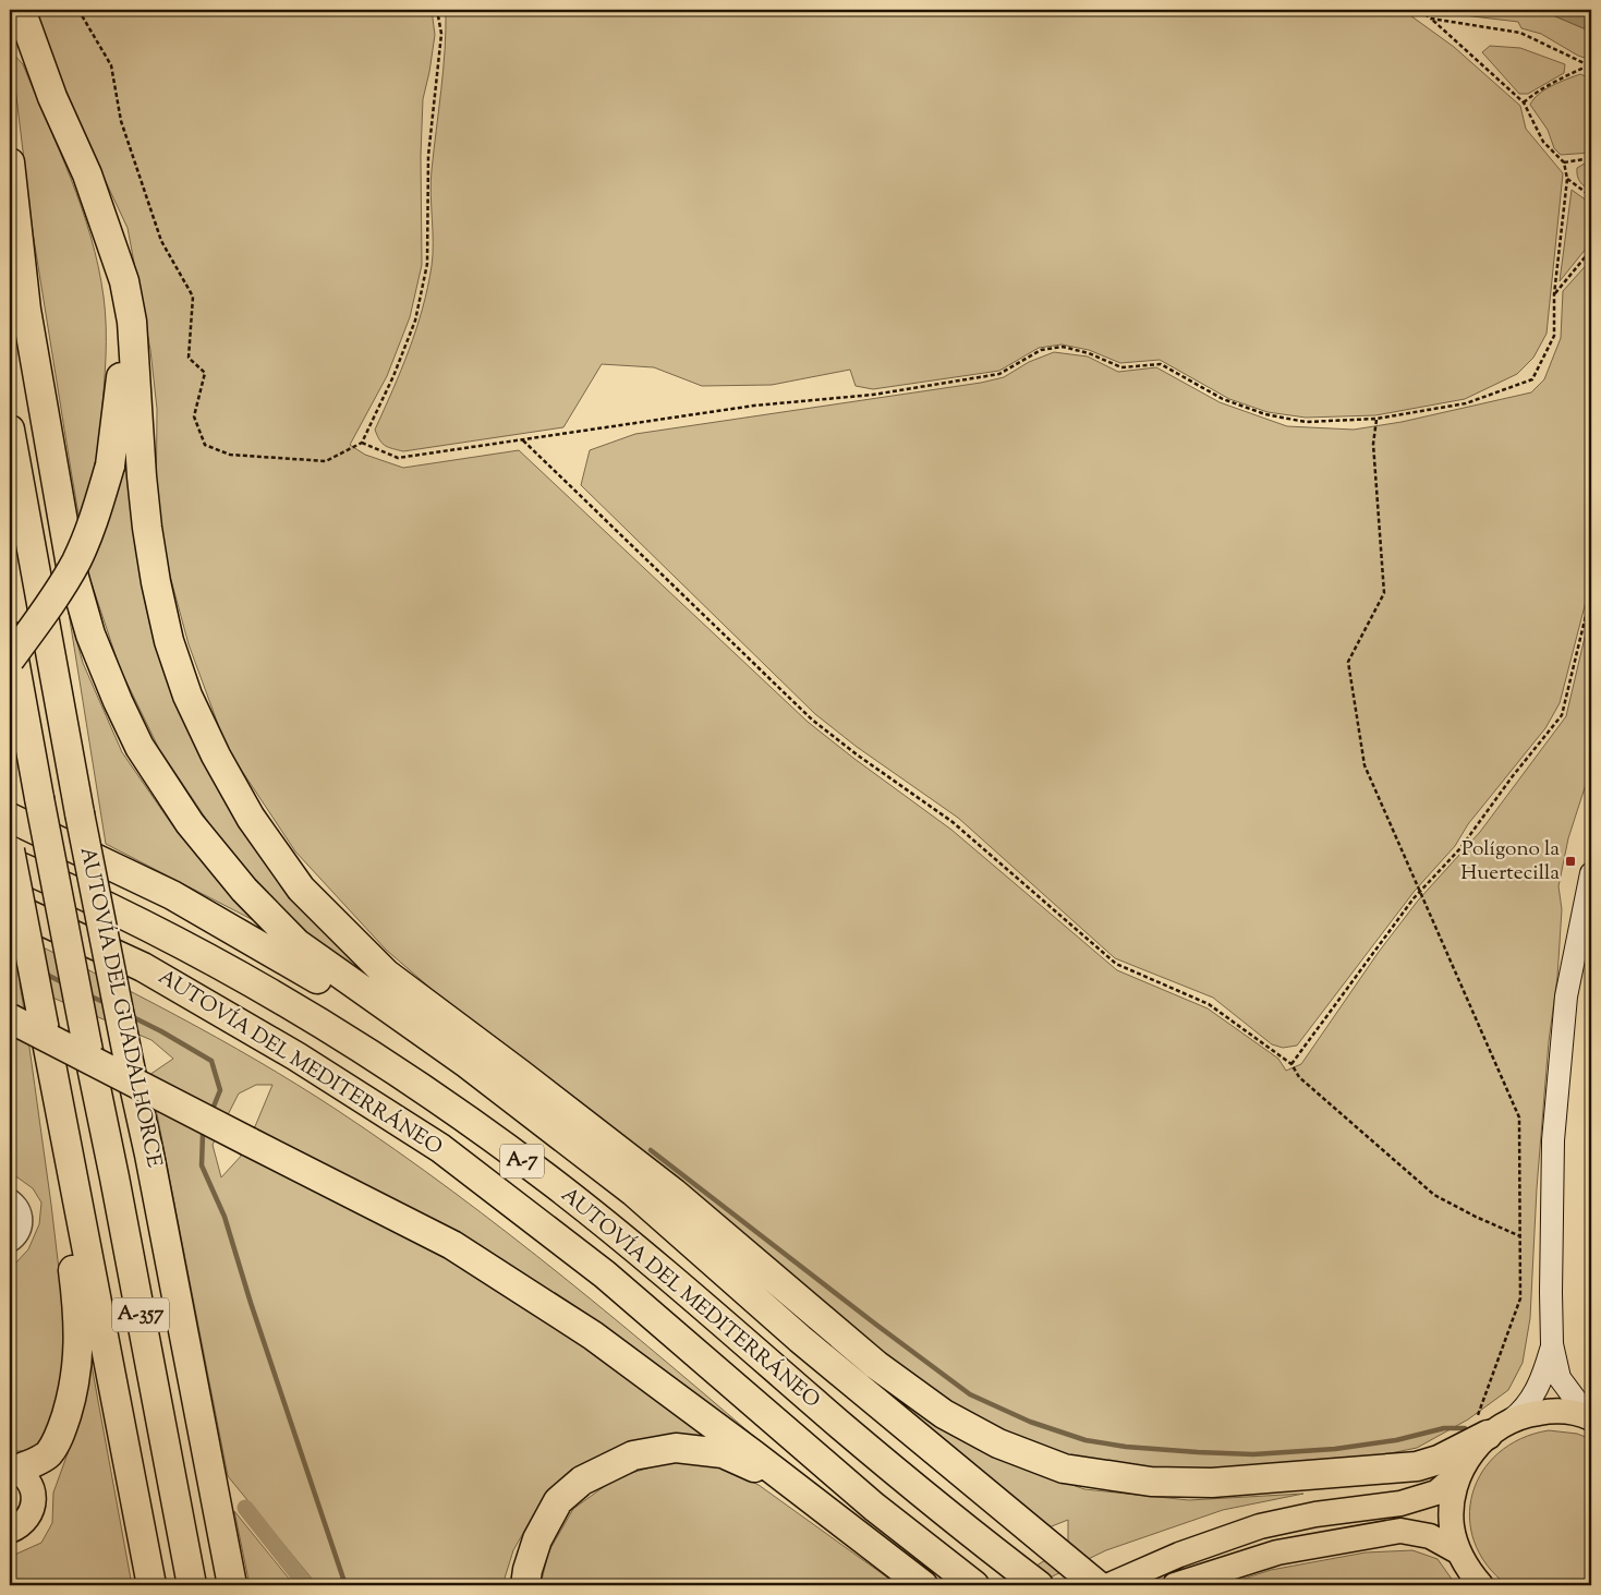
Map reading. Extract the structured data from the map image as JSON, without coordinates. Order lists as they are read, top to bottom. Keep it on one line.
{"streets":{"highway":["AUTOVÍA DEL GUADALHORCE","AUTOVÍA DEL MEDITERRÁNEO","A-7","A-357"]},"places":{"transit":["Polígono la Huertecilla"]}}
